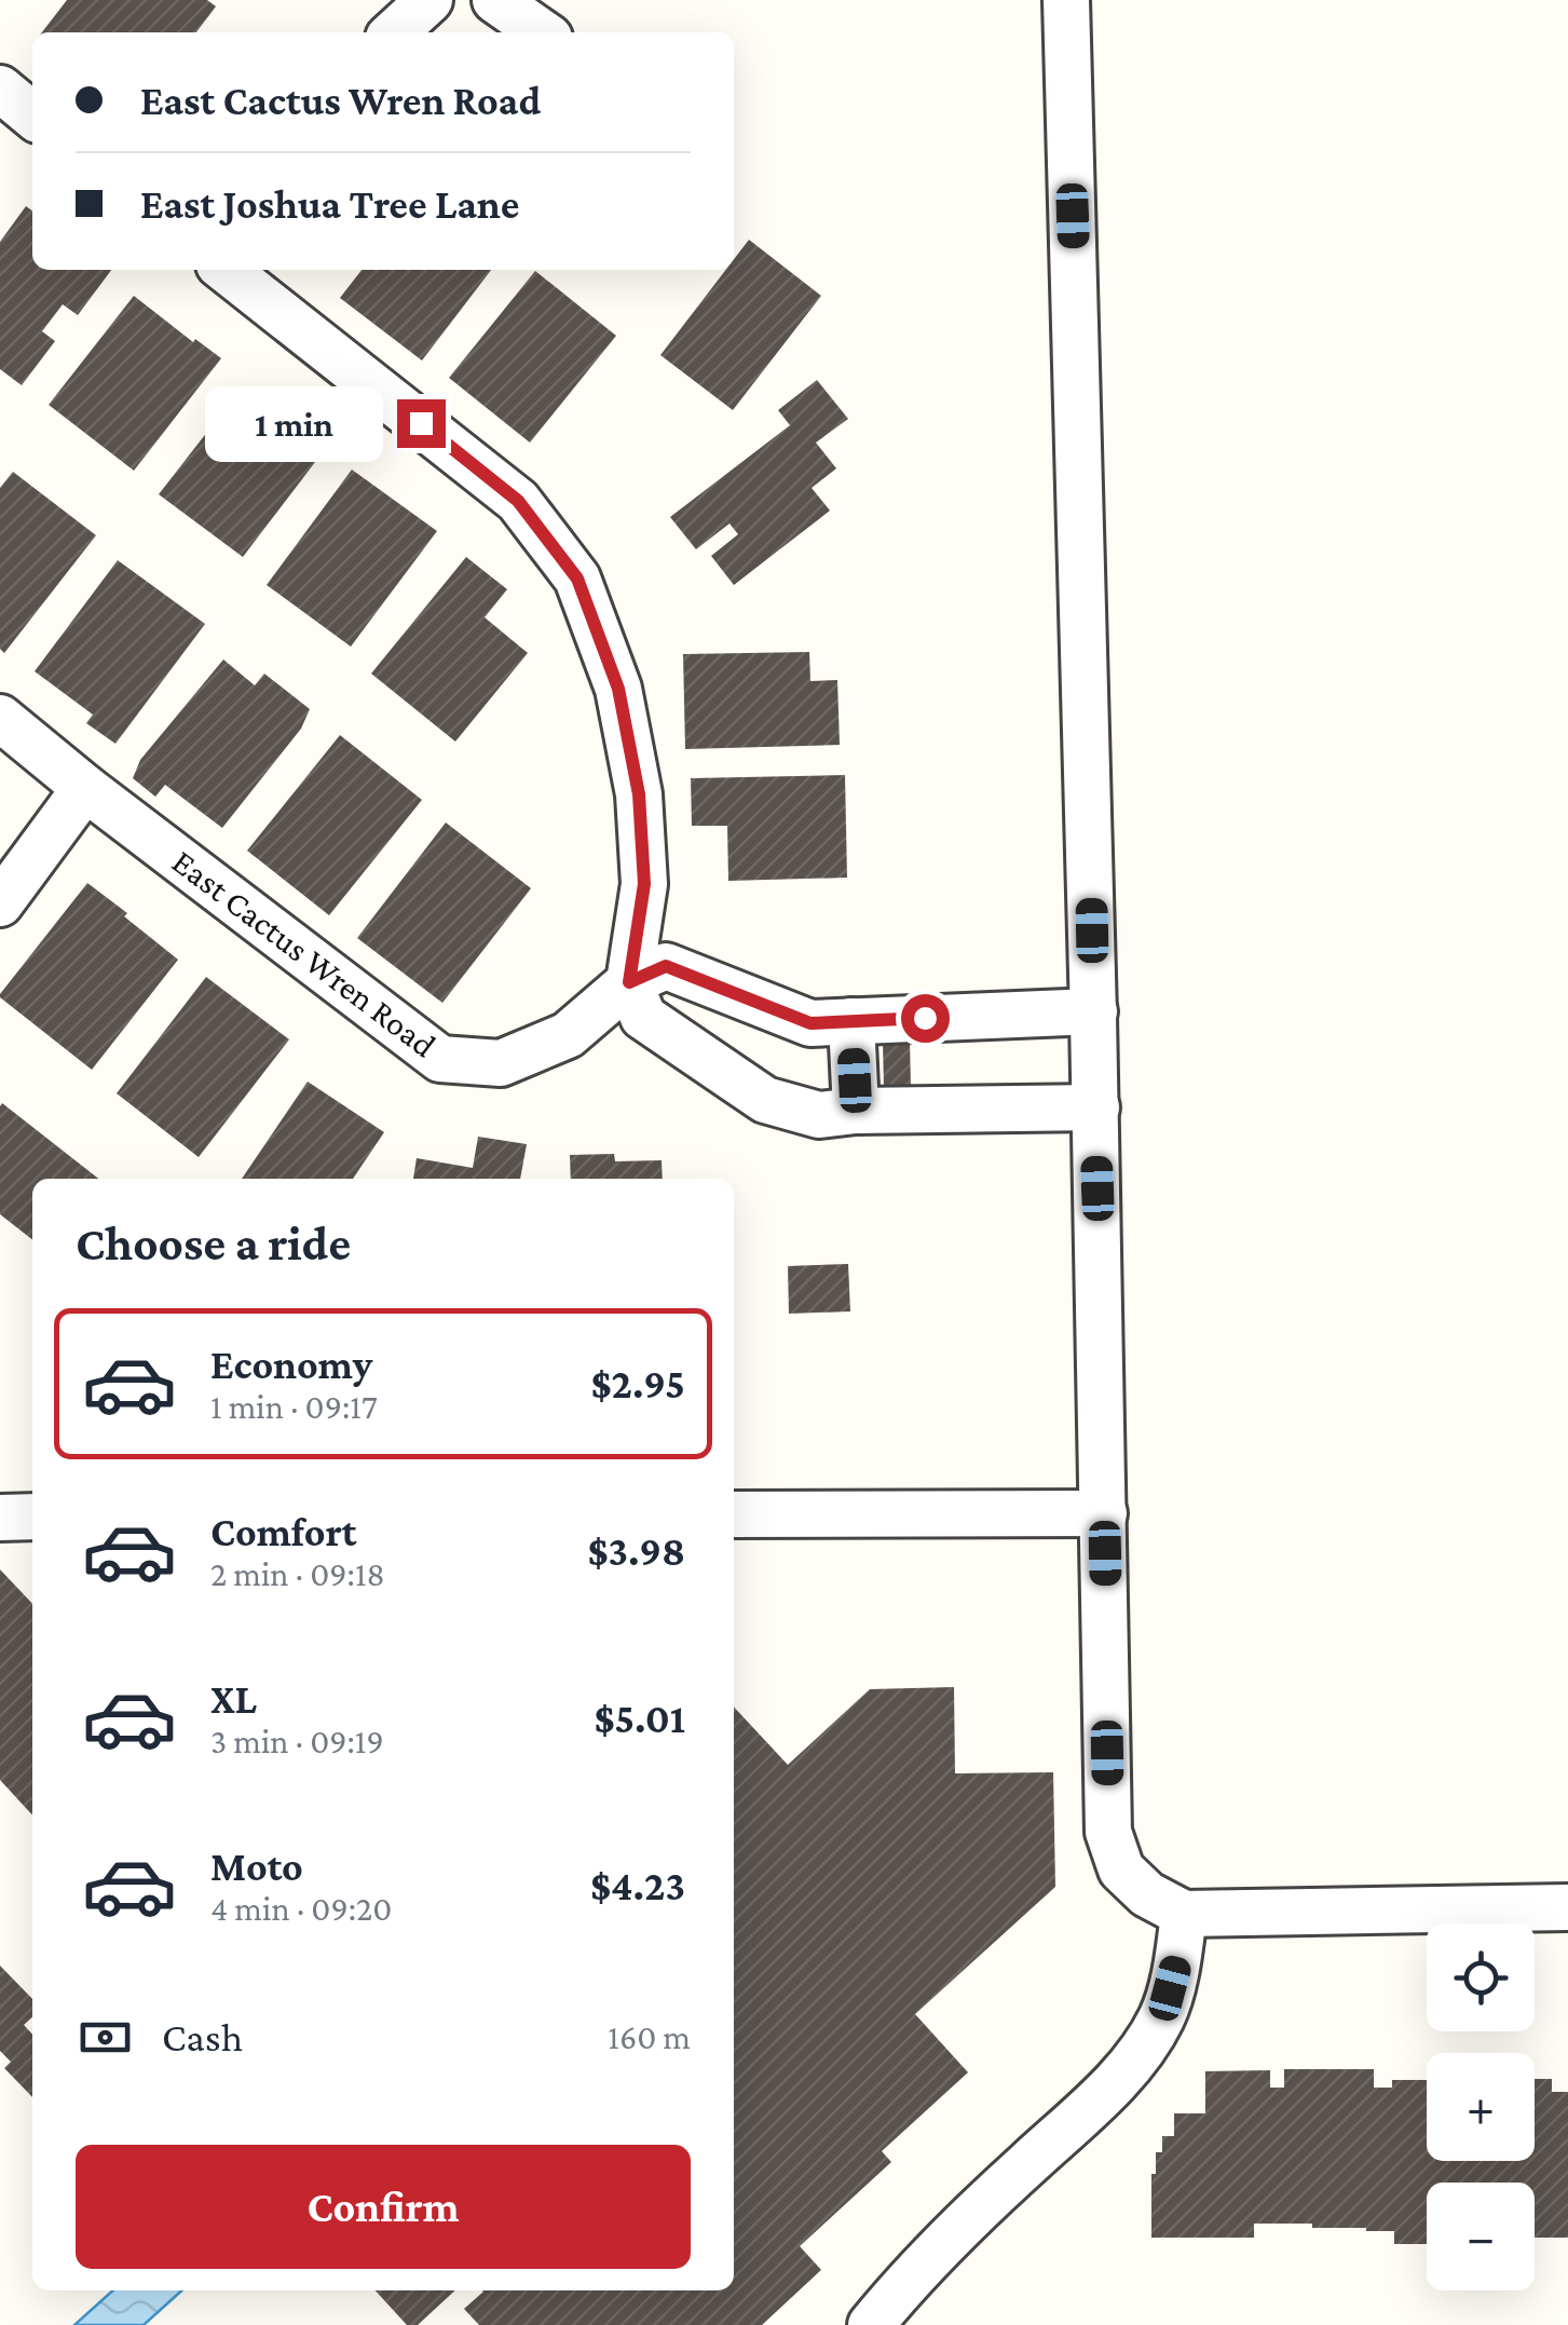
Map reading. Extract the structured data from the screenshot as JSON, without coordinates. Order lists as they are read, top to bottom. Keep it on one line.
{"streets":{"street":["East Cactus Wren Road"]},"page":{"banner":["East Cactus Wren Road","East Joshua Tree Lane"],"bubble":"1 min","heading":"Choose a ride","list":[{"name":"Economy","note":"1 min · 09:17","value":"$2.95"},{"name":"Comfort","note":"2 min · 09:18","value":"$3.98"},{"name":"XL","note":"3 min · 09:19","value":"$5.01"},{"name":"Moto","note":"4 min · 09:20","value":"$4.23"}],"map_buttons":["+","−"],"pay":["Cash","160 m"],"buttons":"Confirm"}}
